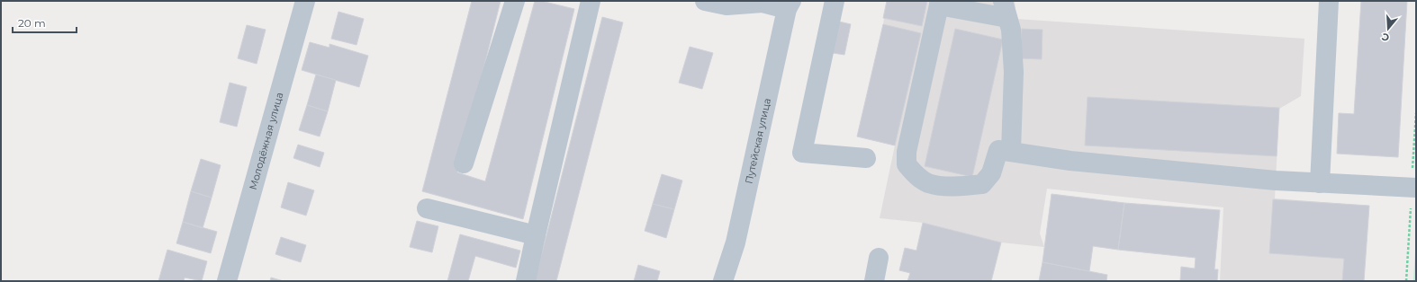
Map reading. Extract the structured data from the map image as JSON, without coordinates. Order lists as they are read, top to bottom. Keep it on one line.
{"streets":{"street":["Молодёжная улица","Путейская улица"]},"scale_bar":"20 m","north":"bottom"}
